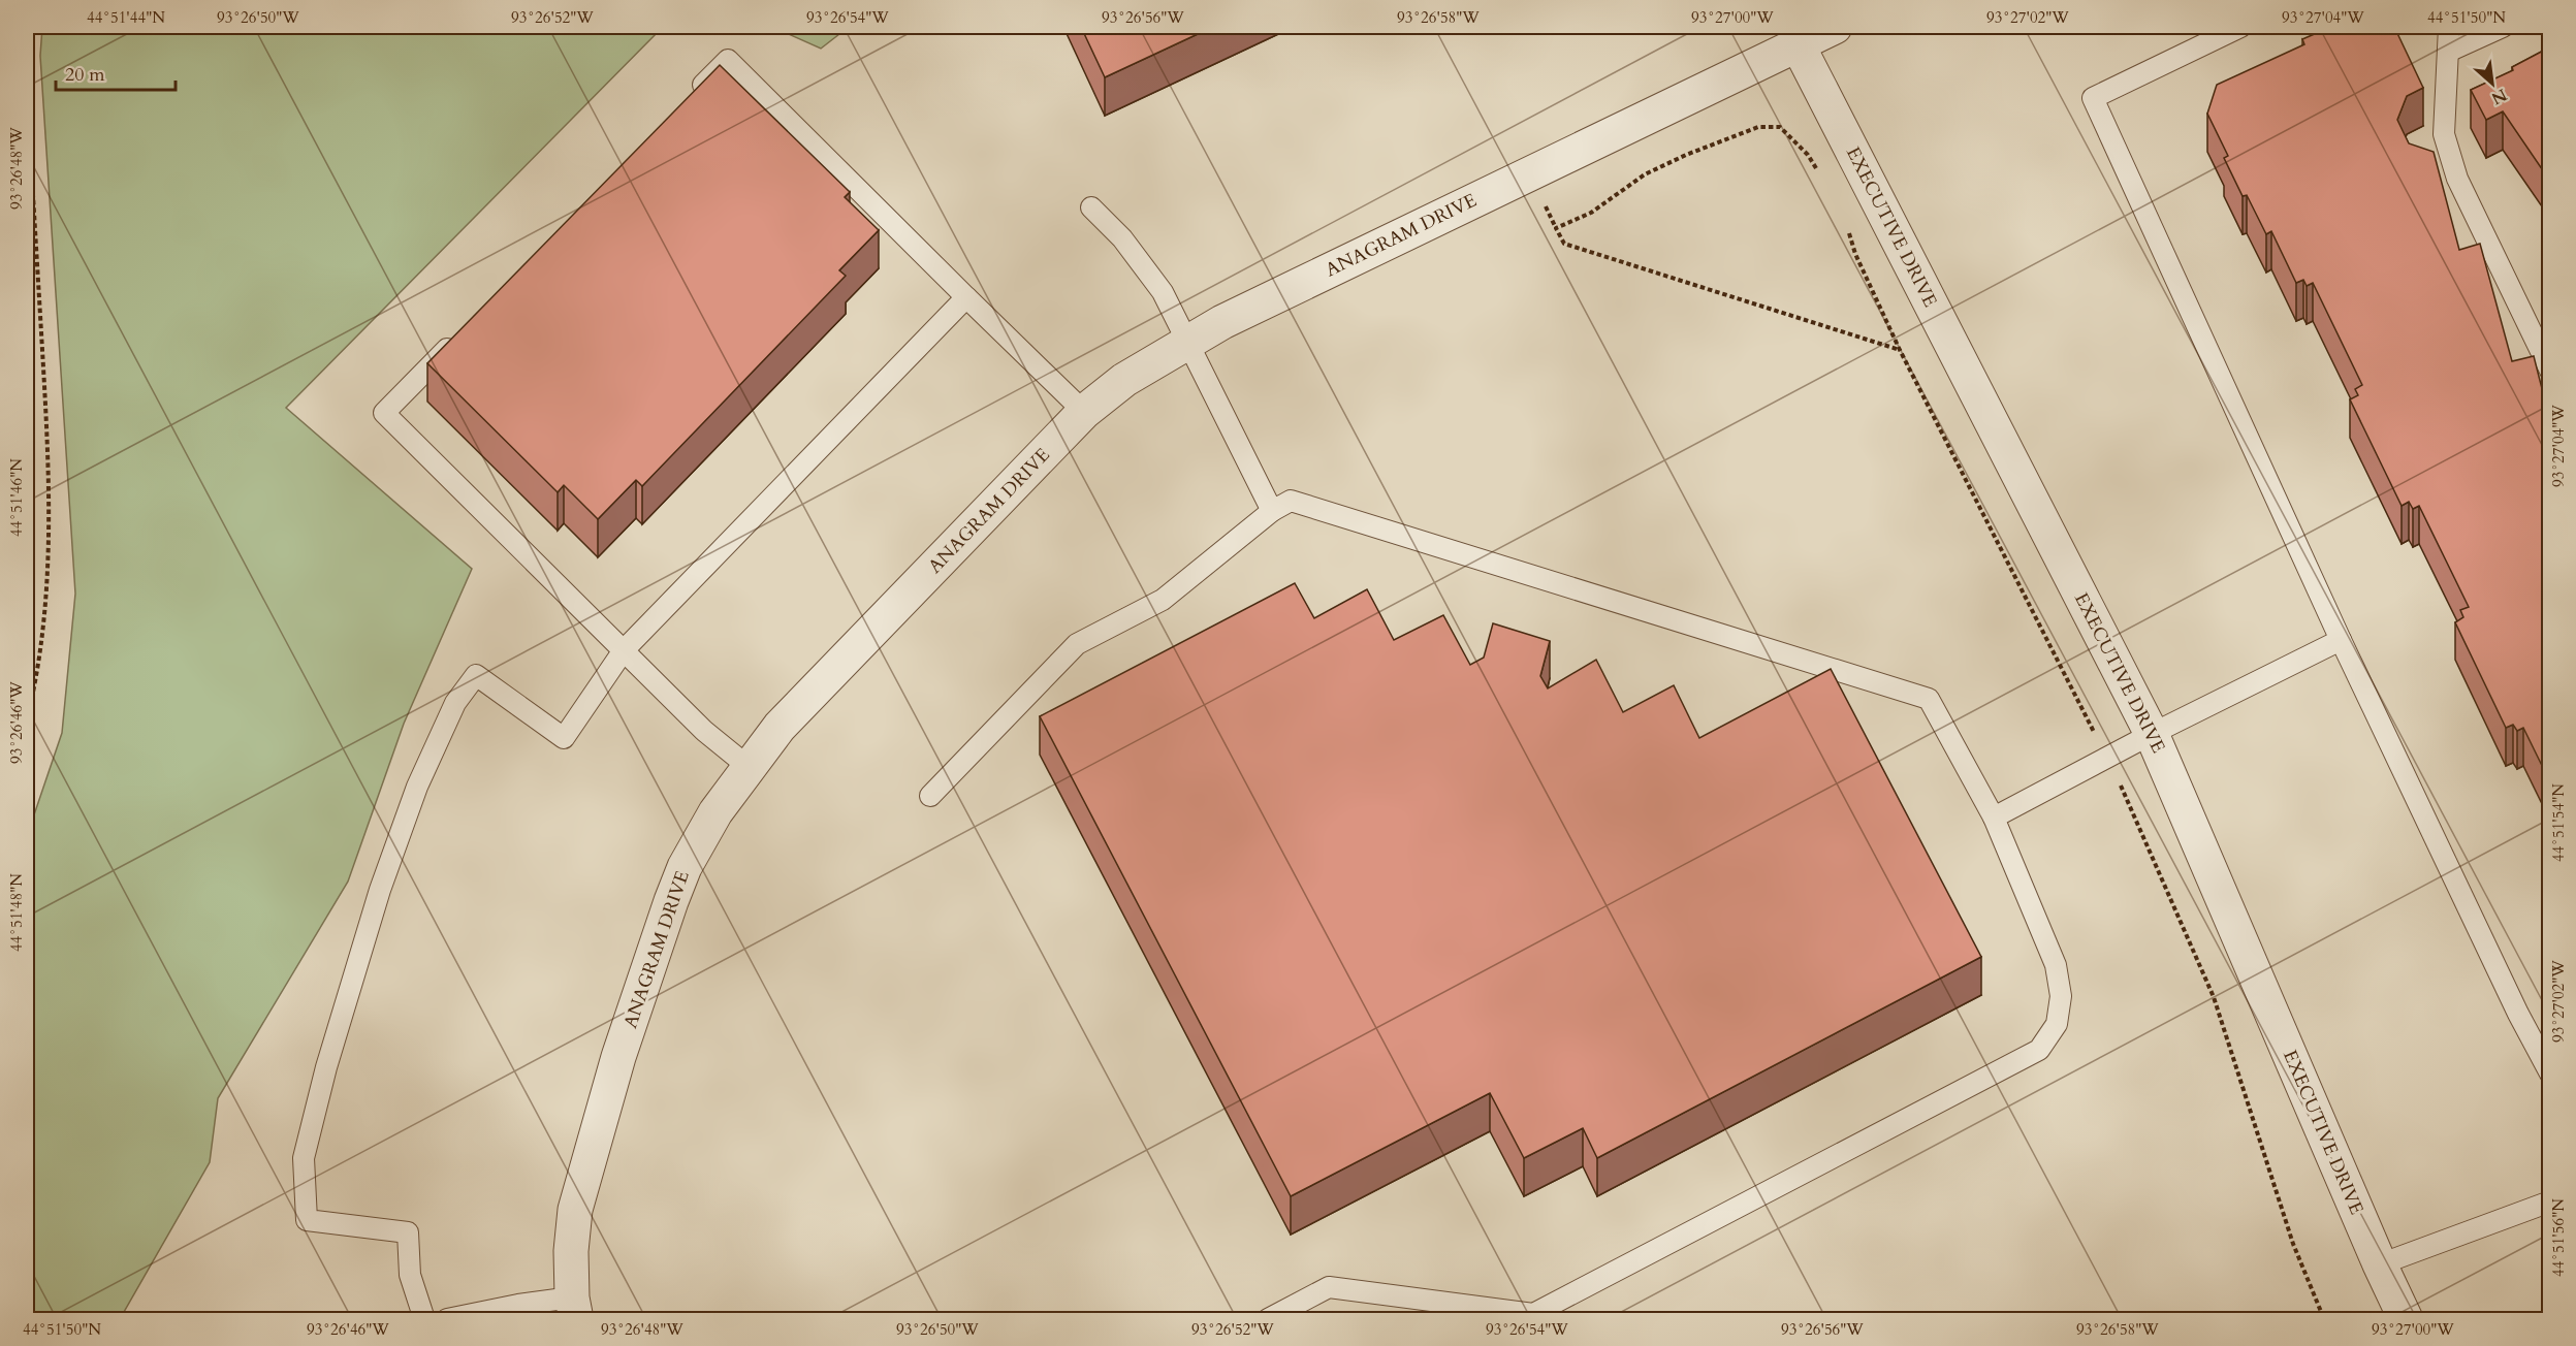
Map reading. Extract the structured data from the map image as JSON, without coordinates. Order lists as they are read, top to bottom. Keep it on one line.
{"streets":{"street":["EXECUTIVE DRIVE","ANAGRAM DRIVE"]},"crossings":[["EXECUTIVE DRIVE","ANAGRAM DRIVE"]],"scale_bar":"20 m","north":"bottom right","coordinates":["44°51'44\"N","93°26'50\"W","93°26'52\"W","93°26'54\"W","93°26'56\"W","93°26'58\"W","93°27'00\"W","93°27'02\"W","93°27'04\"W","44°51'50\"N","93°26'48\"W","44°51'46\"N","93°26'46\"W","44°51'54\"N","44°51'48\"N","44°51'56\"N"]}
